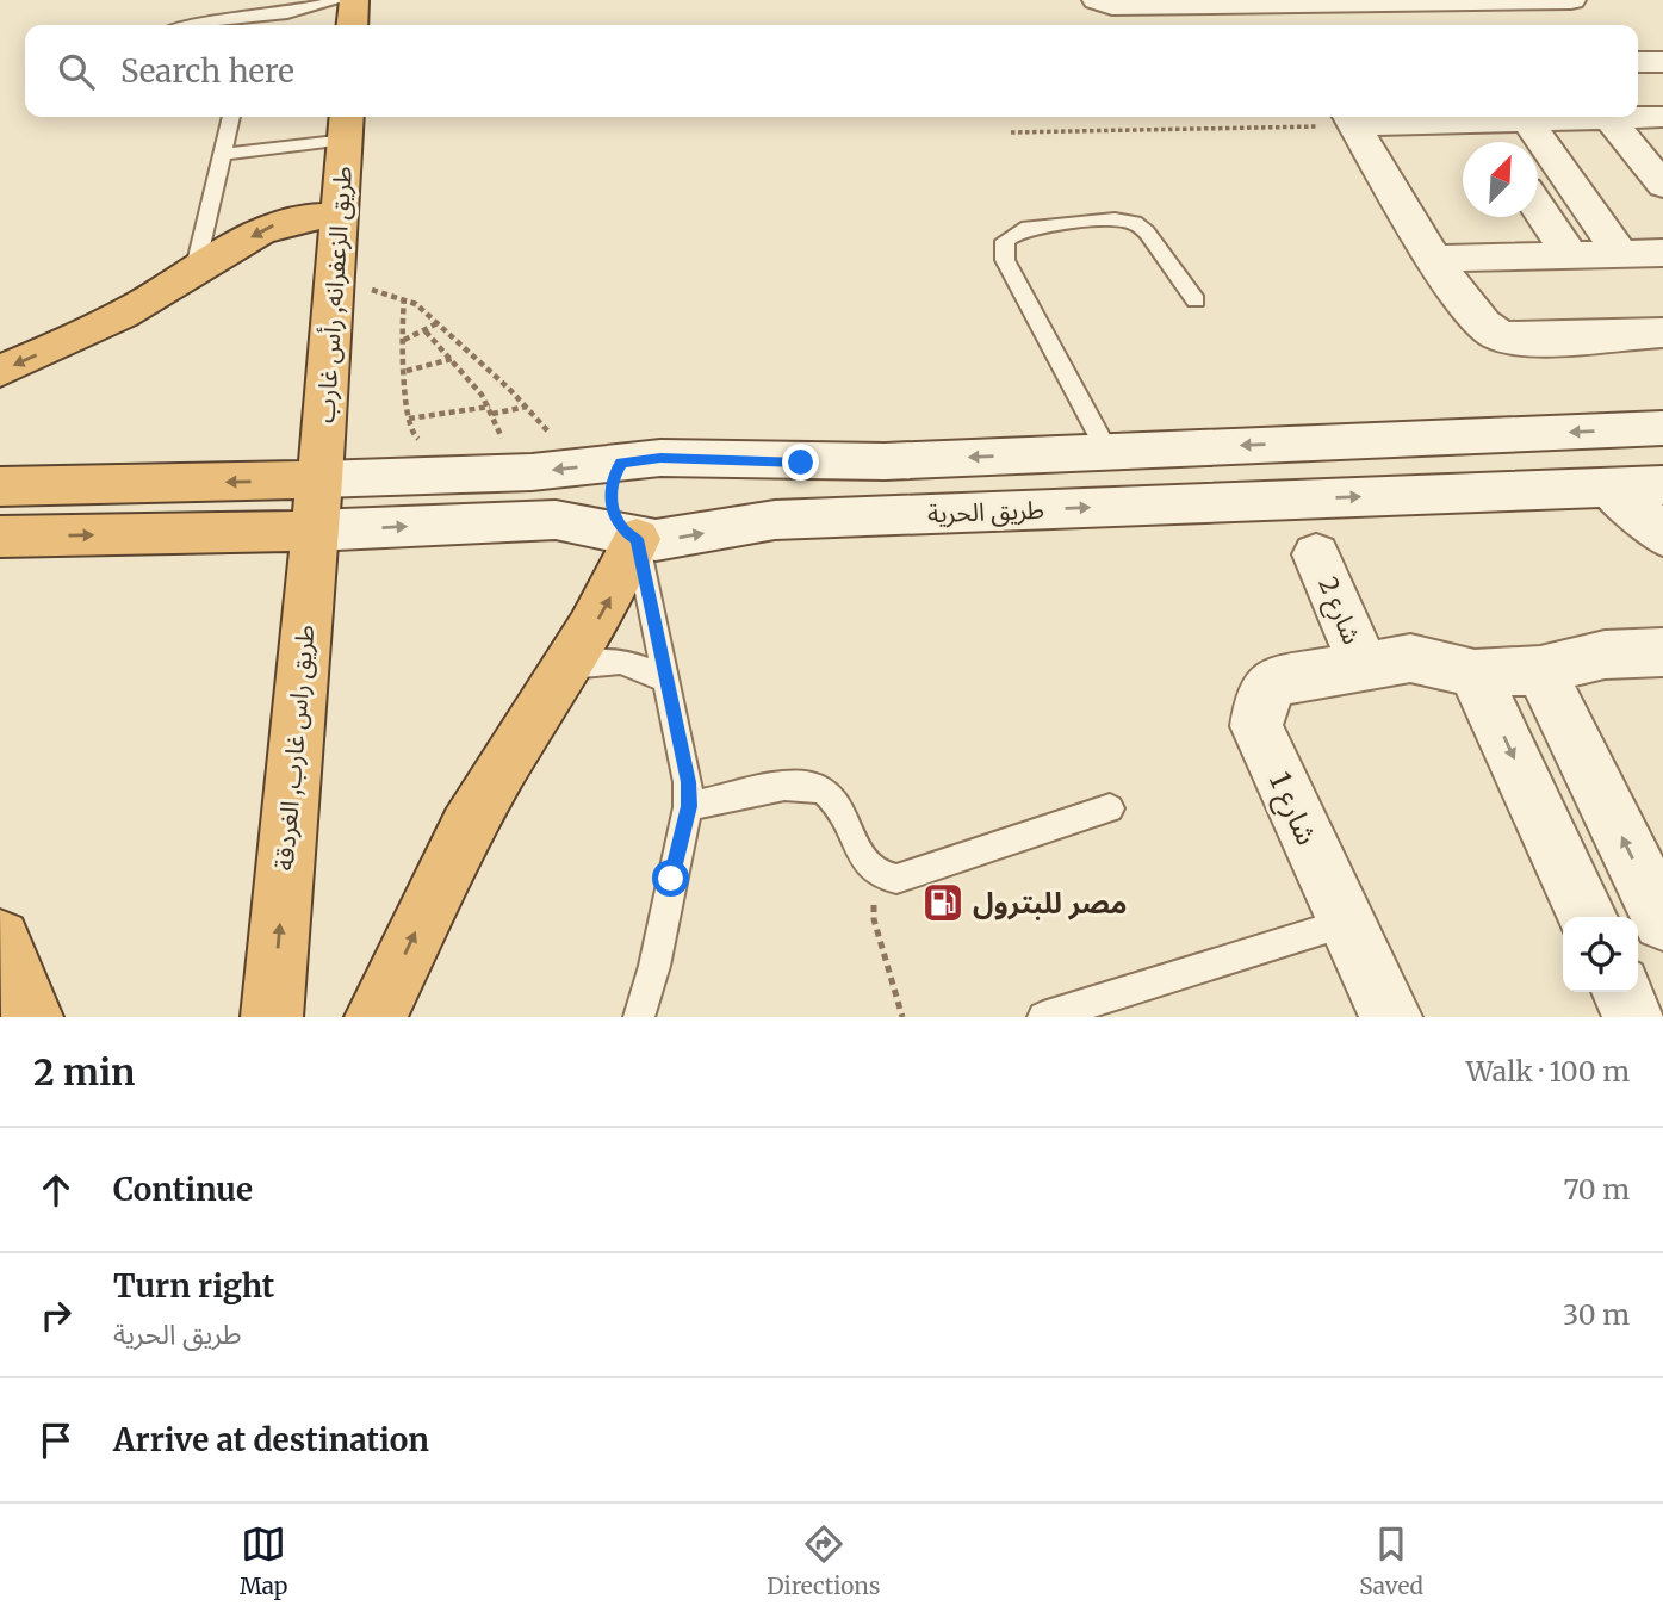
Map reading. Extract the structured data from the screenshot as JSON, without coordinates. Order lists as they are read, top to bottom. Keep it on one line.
{"streets":{"highway":["طريق الزعفرانه, رأس غارب","طريق راس غارب, الغردقة"],"street":["طريق الحرية","شارع 2","شارع 1"]},"crossings":[["طريق الزعفرانه, رأس غارب","طريق راس غارب, الغردقة"],["طريق الحرية","طريق راس غارب, الغردقة"],["شارع 2","شارع 1"]],"places":{"fuel station":["مصر للبترول"]},"north":"top right","page":{"search":"Search here","heading":["2 min","Walk · 100 m"],"list":[["Continue","70 m"],["Turn right","طريق الحرية","30 m"],"Arrive at destination"],"nav":["Map","Directions","Saved"]}}
